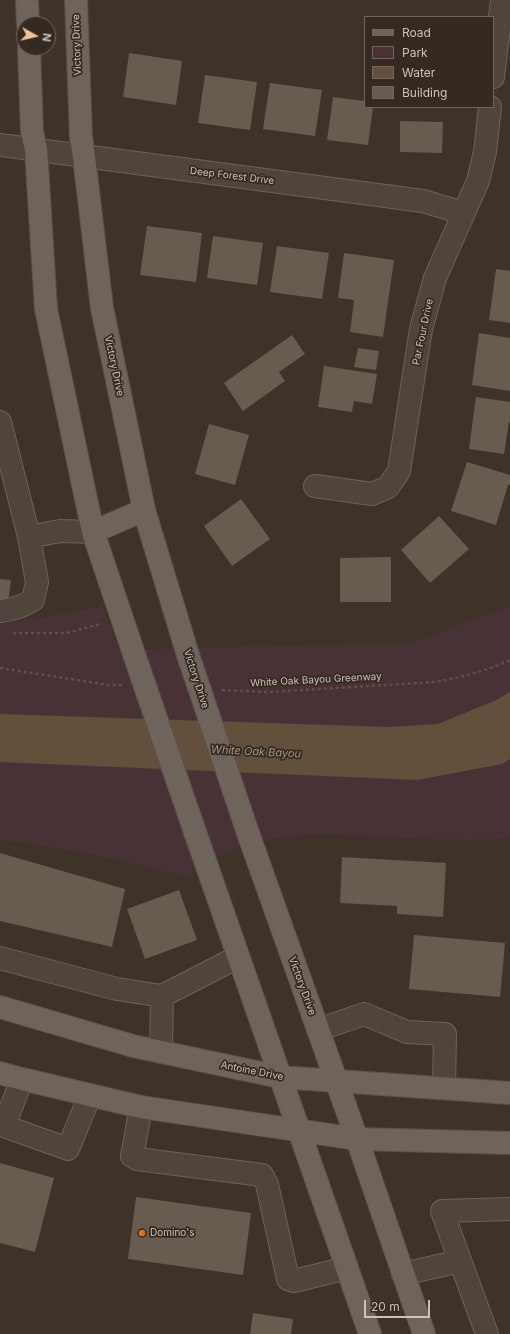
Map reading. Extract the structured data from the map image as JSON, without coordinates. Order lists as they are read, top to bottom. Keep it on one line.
{"streets":{"main road":["Victory Drive","Antoine Drive"],"street":["Deep Forest Drive","Par Four Drive"],"path":["White Oak Bayou Greenway"]},"crossings":[["Victory Drive","Deep Forest Drive"],["Victory Drive","Antoine Drive"],["Deep Forest Drive","Par Four Drive"]],"water":["White Oak Bayou"],"places":["Domino's"],"legend":["Road","Park","Water","Building"],"scale_bar":"20 m","north":"right"}
